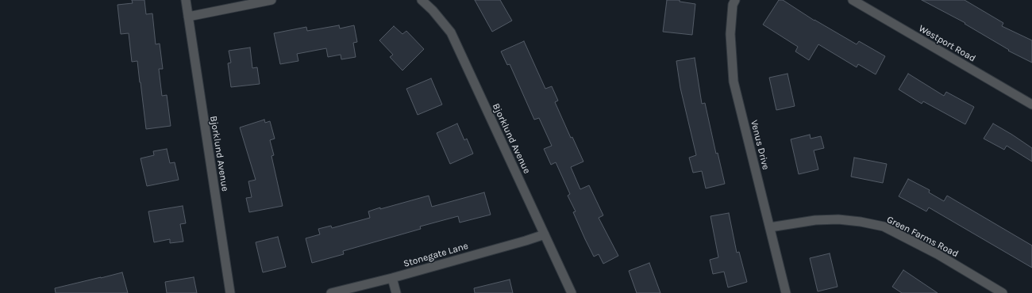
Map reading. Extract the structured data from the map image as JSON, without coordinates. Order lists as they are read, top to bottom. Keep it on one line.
{"streets":{"street":["Westport Road","Bjorklund Avenue","Venus Drive","Green Farms Road","Stonegate Lane"]},"crossings":[["Bjorklund Avenue","Stonegate Lane"],["Venus Drive","Green Farms Road"]]}
